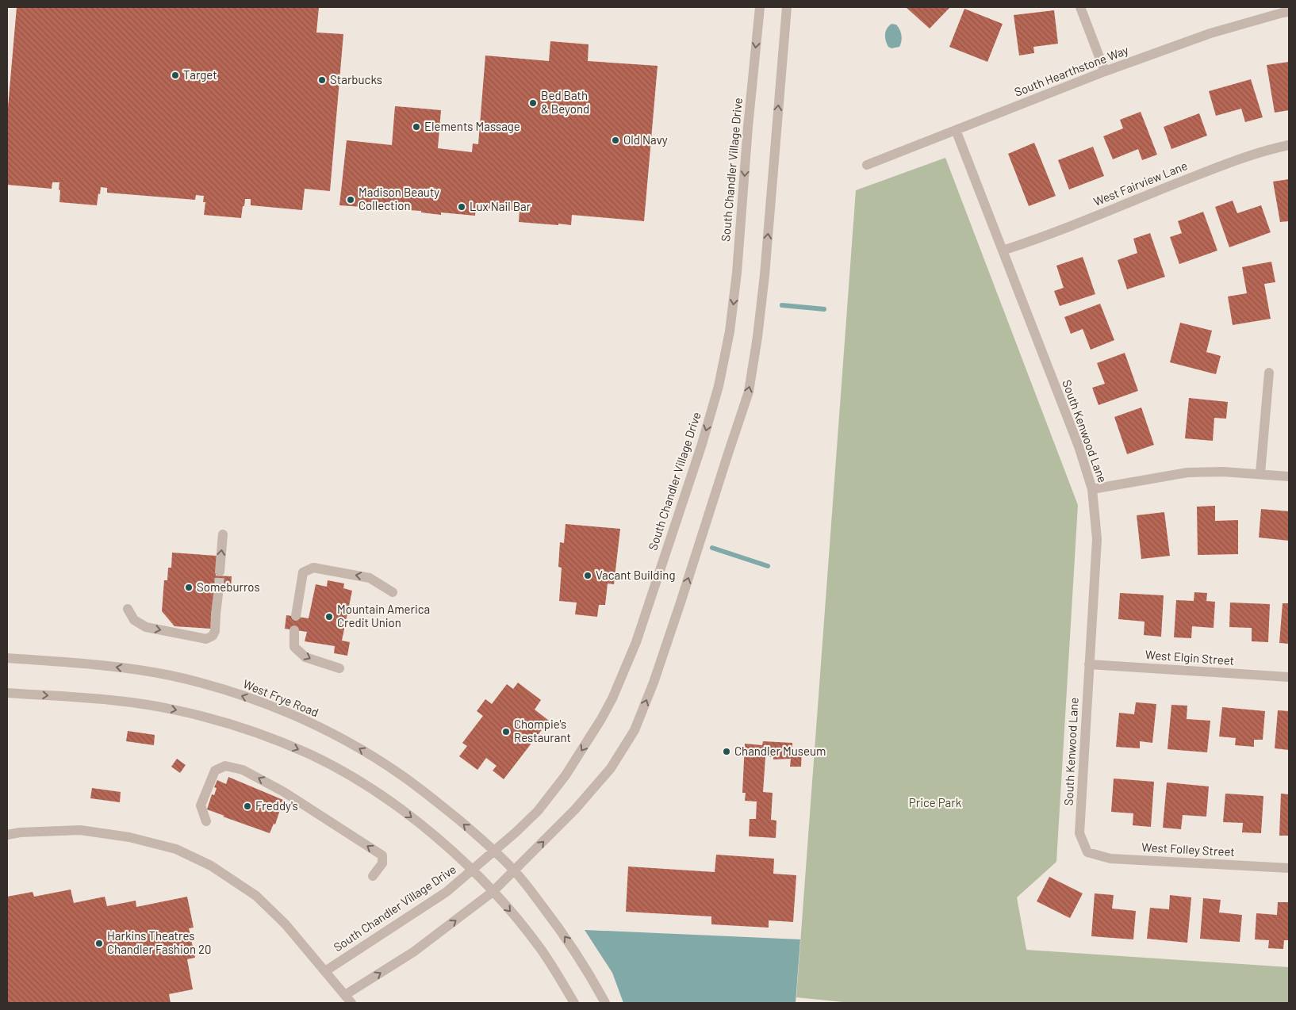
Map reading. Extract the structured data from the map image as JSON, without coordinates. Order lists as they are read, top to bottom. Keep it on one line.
{"streets":{"street":["South Hearthstone Way","South Chandler Village Drive","West Fairview Lane","South Kenwood Lane","West Elgin Street","West Frye Road","West Folley Street"]},"crossings":[["South Hearthstone Way","South Kenwood Lane"],["South Chandler Village Drive","West Frye Road"],["West Fairview Lane","South Kenwood Lane"],["South Kenwood Lane","West Elgin Street"],["South Kenwood Lane","West Folley Street"]],"parks":["Price Park"],"places":["Target","Starbucks","Bed Bath & Beyond","Elements Massage","Old Navy","Madison Beauty Collection","Lux Nail Bar","Vacant Building","Someburros","Mountain America Credit Union","Chompie's Restaurant","Chandler Museum","Freddy's","Harkins Theatres Chandler Fashion 20"]}
